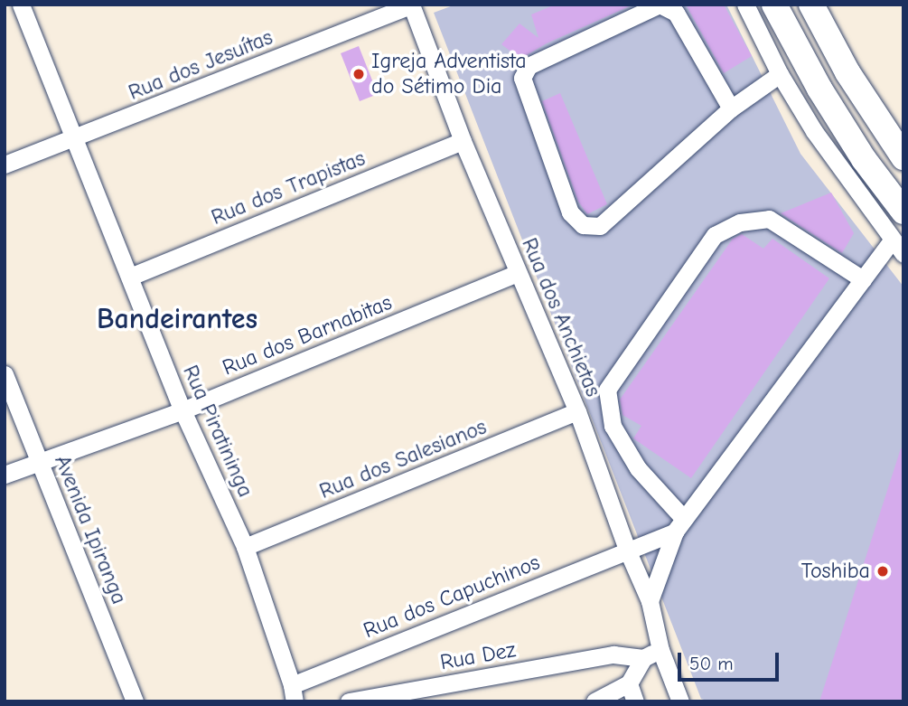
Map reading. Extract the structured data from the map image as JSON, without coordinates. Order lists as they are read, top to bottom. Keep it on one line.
{"streets":{"street":["Rua dos Jesuítas","Rua dos Trapistas","Rua dos Anchietas","Rua dos Barnabitas","Rua Piratininga","Rua dos Salesianos","Avenida Ipiranga","Rua dos Capuchinos","Rua Dez"]},"crossings":[["Rua dos Jesuítas","Rua dos Anchietas"],["Rua dos Jesuítas","Rua Piratininga"],["Rua dos Trapistas","Rua dos Anchietas"],["Rua dos Trapistas","Rua Piratininga"],["Rua dos Anchietas","Rua dos Barnabitas"],["Rua dos Anchietas","Rua dos Salesianos"],["Rua dos Anchietas","Rua dos Capuchinos"],["Rua dos Barnabitas","Rua Piratininga"],["Rua dos Barnabitas","Avenida Ipiranga"],["Rua Piratininga","Rua dos Salesianos"],["Rua Piratininga","Rua dos Capuchinos"]],"districts":["Bandeirantes"],"places":["Igreja Adventista do Sétimo Dia","Toshiba"],"scale_bar":"50 m"}
